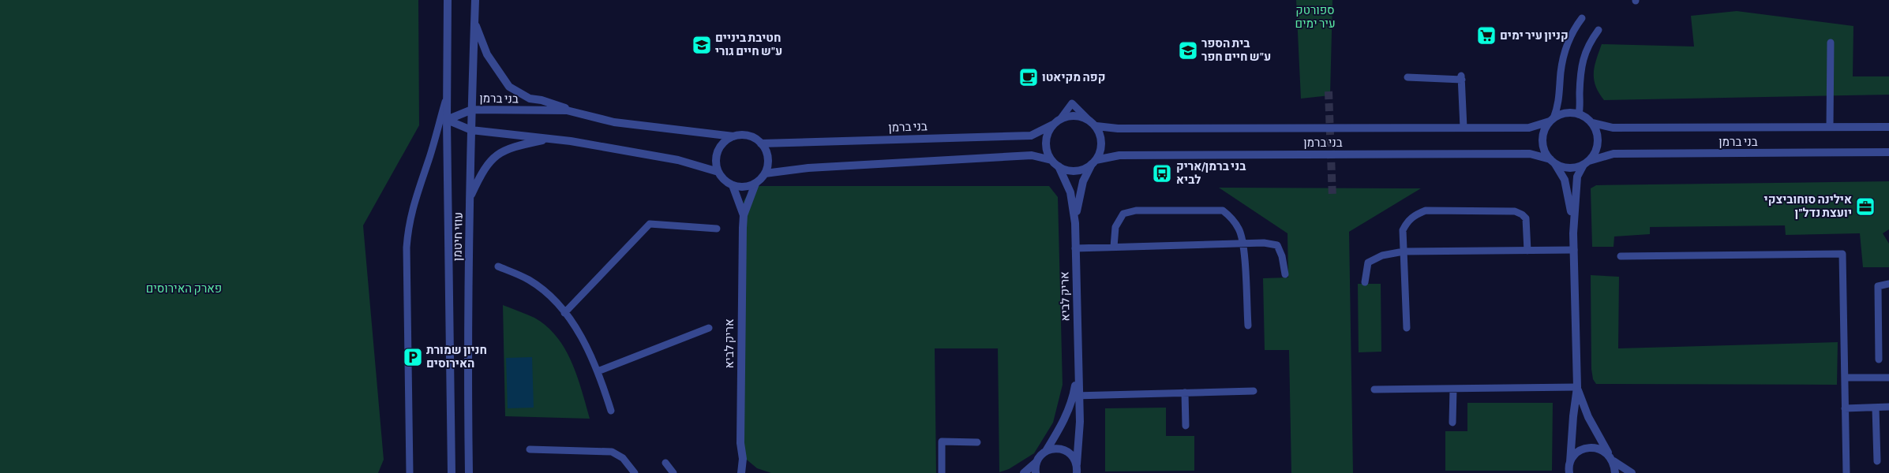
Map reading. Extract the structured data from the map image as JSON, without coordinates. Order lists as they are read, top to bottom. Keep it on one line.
{"streets":{"street":["בני ברמן","עוזי חיטמן","אריק לביא"]},"crossings":[["בני ברמן","עוזי חיטמן"],["בני ברמן","אריק לביא"]],"parks":["ספורטק עיר ימים","פארק האירוסים"],"places":{"supermarket":["קניון עיר ימים"],"school or university":["חטיבת ביניים ע\"ש חיים גורי","בית הספר ע\"ש חיים חפר"],"cafe":["קפה מקיאטו"],"bus stop":["בני ברמן/אריק לביא"],"office":["אילינה סוחוביצקי יועצת נדל\"ן"],"parking":["חניון שמורת האירוסים"]}}
